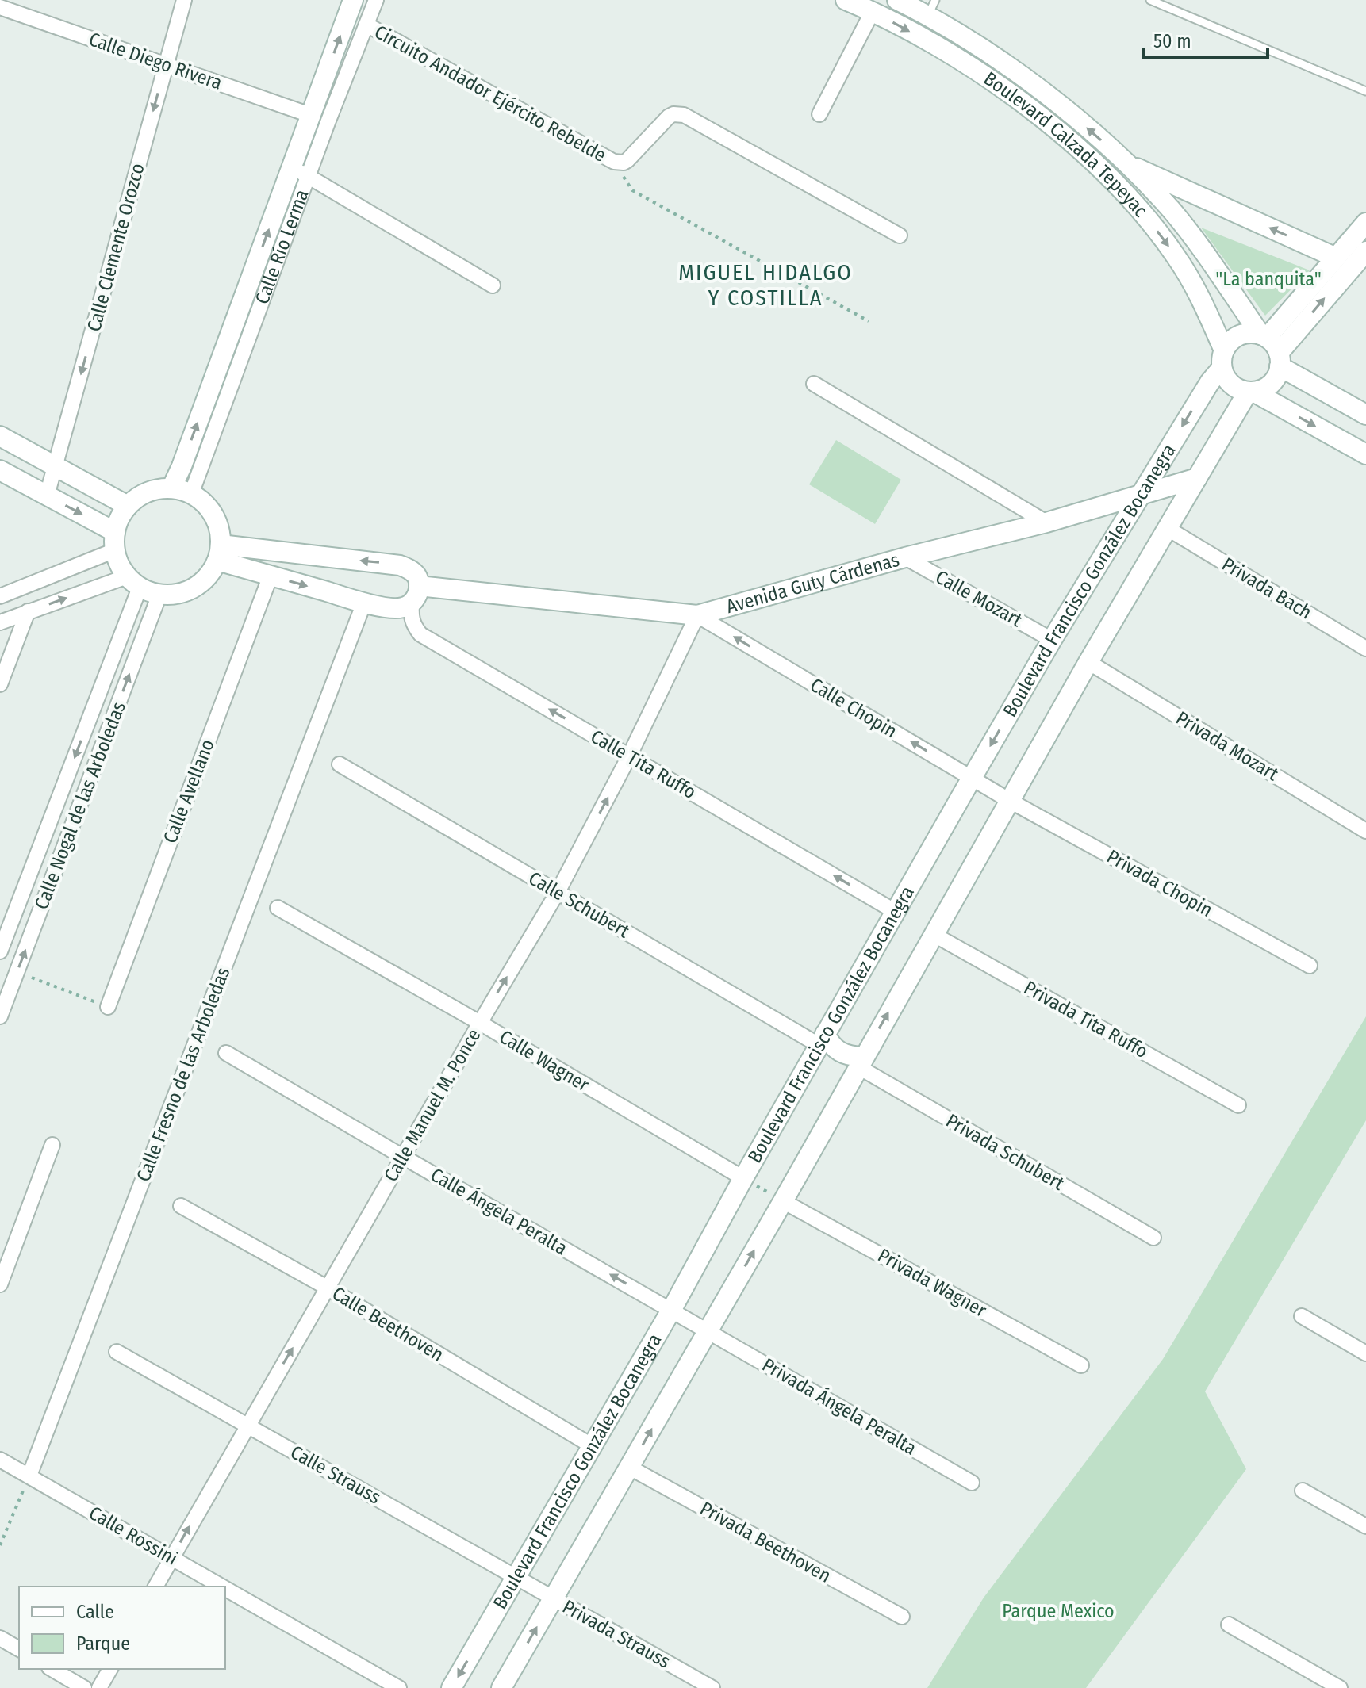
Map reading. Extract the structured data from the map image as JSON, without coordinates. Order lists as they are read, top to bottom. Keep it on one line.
{"streets":{"main road":["Boulevard Calzada Tepeyac","Calle Río Lerma","Boulevard Francisco González Bocanegra","Avenida Guty Cárdenas"],"street":["Calle Diego Rivera","Circuito Andador Ejército Rebelde","Calle Clemente Orozco","Privada Bach","Calle Mozart","Calle Chopin","Privada Mozart","Calle Tita Ruffo","Calle Avellano","Calle Nogal de las Arboledas","Privada Chopin","Calle Schubert","Privada Tita Ruffo","Calle Wagner","Calle Fresno de las Arboledas","Calle Manuel M. Ponce","Privada Schubert","Calle Ángela Peralta","Privada Wagner","Calle Beethoven","Privada Ángela Peralta","Calle Strauss","Calle Rossini","Privada Beethoven","Privada Strauss"]},"crossings":[["Calle Diego Rivera","Calle Río Lerma"],["Calle Diego Rivera","Calle Clemente Orozco"],["Circuito Andador Ejército Rebelde","Calle Río Lerma"],["Boulevard Calzada Tepeyac","Boulevard Francisco González Bocanegra"],["Calle Río Lerma","Avenida Guty Cárdenas"],["Calle Río Lerma","Calle Nogal de las Arboledas"],["Boulevard Francisco González Bocanegra","Avenida Guty Cárdenas"],["Boulevard Francisco González Bocanegra","Privada Bach"],["Boulevard Francisco González Bocanegra","Calle Mozart"],["Boulevard Francisco González Bocanegra","Calle Chopin"],["Boulevard Francisco González Bocanegra","Privada Mozart"],["Boulevard Francisco González Bocanegra","Calle Tita Ruffo"],["Boulevard Francisco González Bocanegra","Privada Chopin"],["Boulevard Francisco González Bocanegra","Calle Schubert"],["Boulevard Francisco González Bocanegra","Privada Tita Ruffo"],["Boulevard Francisco González Bocanegra","Calle Wagner"],["Boulevard Francisco González Bocanegra","Privada Schubert"],["Boulevard Francisco González Bocanegra","Calle Ángela Peralta"],["Boulevard Francisco González Bocanegra","Privada Wagner"],["Boulevard Francisco González Bocanegra","Calle Beethoven"],["Boulevard Francisco González Bocanegra","Privada Ángela Peralta"],["Boulevard Francisco González Bocanegra","Calle Strauss"],["Boulevard Francisco González Bocanegra","Privada Beethoven"],["Boulevard Francisco González Bocanegra","Privada Strauss"],["Avenida Guty Cárdenas","Calle Mozart"],["Avenida Guty Cárdenas","Calle Chopin"],["Avenida Guty Cárdenas","Calle Tita Ruffo"],["Avenida Guty Cárdenas","Calle Avellano"],["Avenida Guty Cárdenas","Calle Nogal de las Arboledas"],["Avenida Guty Cárdenas","Calle Fresno de las Arboledas"],["Avenida Guty Cárdenas","Calle Manuel M. Ponce"],["Calle Chopin","Privada Chopin"],["Calle Chopin","Calle Manuel M. Ponce"],["Calle Tita Ruffo","Calle Manuel M. Ponce"],["Calle Schubert","Calle Manuel M. Ponce"],["Calle Wagner","Calle Manuel M. Ponce"],["Calle Fresno de las Arboledas","Calle Rossini"],["Calle Manuel M. Ponce","Calle Ángela Peralta"],["Calle Manuel M. Ponce","Calle Beethoven"],["Calle Manuel M. Ponce","Calle Strauss"],["Calle Manuel M. Ponce","Calle Rossini"],["Calle Ángela Peralta","Privada Ángela Peralta"],["Calle Strauss","Privada Strauss"]],"one_way":["Calle Río Lerma","Calle Clemente Orozco","Calle Chopin","Calle Tita Ruffo","Calle Manuel M. Ponce","Calle Ángela Peralta"],"districts":["MIGUEL HIDALGO Y COSTILLA"],"parks":["\"La banquita\"","Parque Mexico"],"legend":["Calle","Parque"],"scale_bar":"50 m"}
